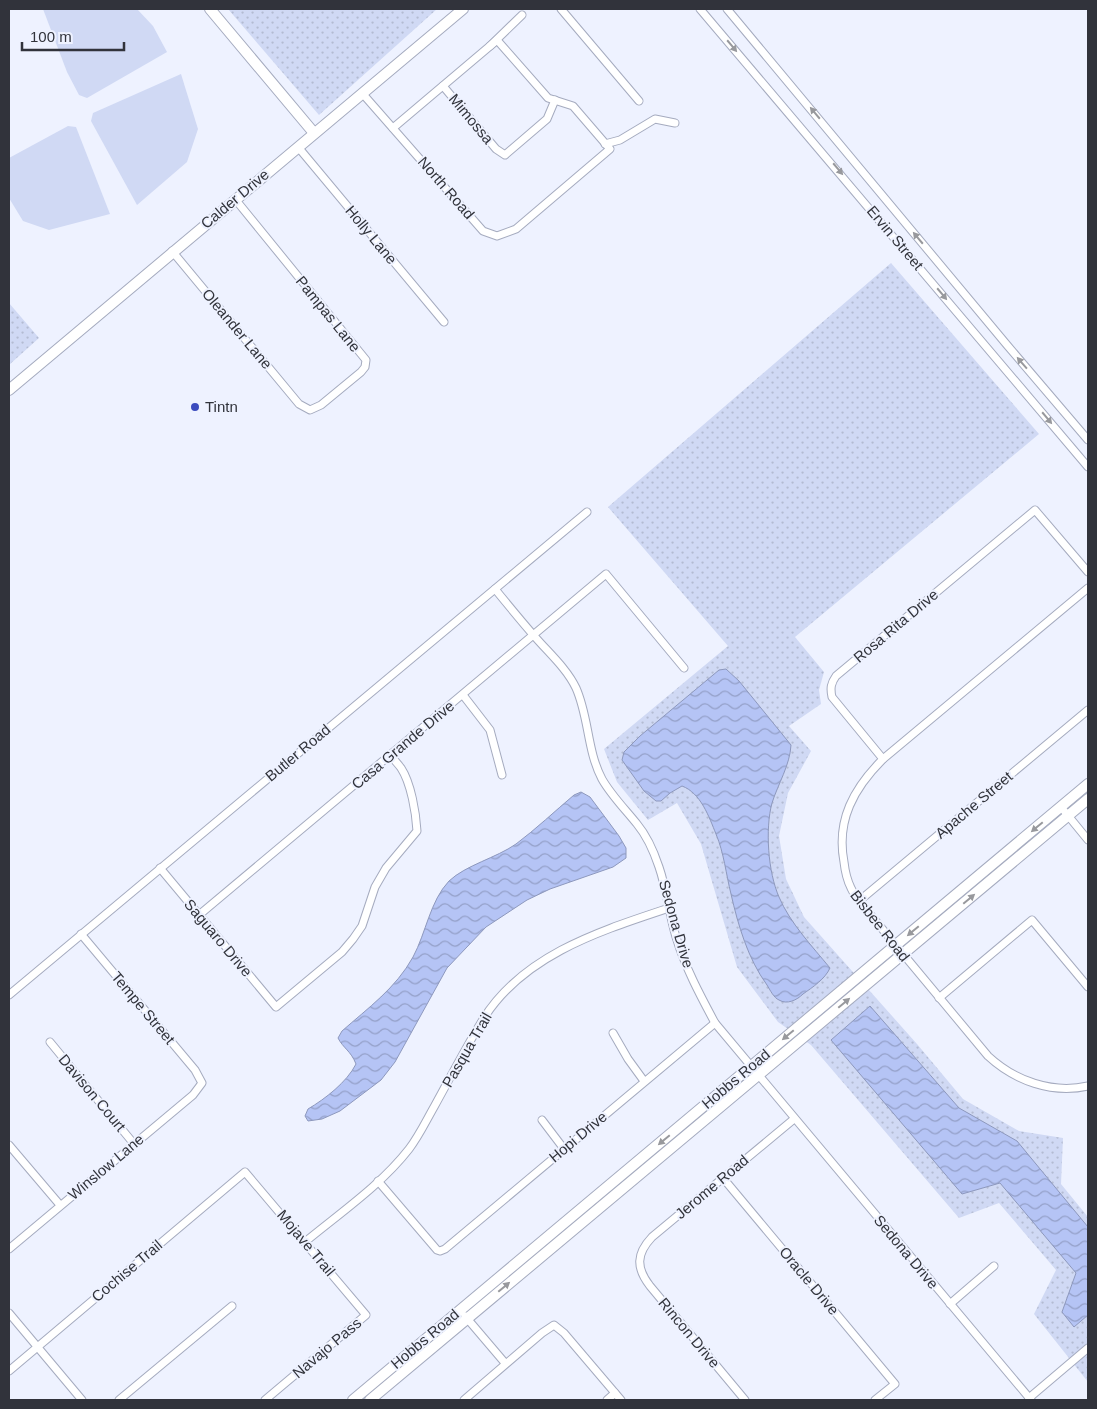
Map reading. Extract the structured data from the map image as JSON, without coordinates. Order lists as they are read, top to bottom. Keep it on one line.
{"streets":{"street":["Mimossa","North Road","Calder Drive","Holly Lane","Ervin Street","Pampas Lane","Oleander Lane","Rosa Rita Drive","Casa Grande Drive","Butler Road","Apache Street","Sedona Drive","Bisbee Road","Saguaro Drive","Tempe Street","Pasqua Trail","Hobbs Road","Davison Court","Hopi Drive","Winslow Lane","Jerome Road","Mojave Trail","Cochise Trail","Oracle Drive","Rincon Drive","Navajo Pass"]},"crossings":[["North Road","Calder Drive"],["Calder Drive","Holly Lane"],["Calder Drive","Pampas Lane"],["Calder Drive","Oleander Lane"],["Pampas Lane","Oleander Lane"],["Rosa Rita Drive","Bisbee Road"],["Casa Grande Drive","Sedona Drive"],["Casa Grande Drive","Saguaro Drive"],["Butler Road","Sedona Drive"],["Butler Road","Saguaro Drive"],["Butler Road","Tempe Street"],["Apache Street","Bisbee Road"],["Sedona Drive","Pasqua Trail"],["Sedona Drive","Hobbs Road"],["Sedona Drive","Hopi Drive"],["Sedona Drive","Jerome Road"],["Bisbee Road","Hobbs Road"],["Tempe Street","Winslow Lane"],["Pasqua Trail","Hopi Drive"],["Pasqua Trail","Mojave Trail"],["Davison Court","Winslow Lane"],["Jerome Road","Oracle Drive"],["Jerome Road","Rincon Drive"],["Mojave Trail","Cochise Trail"],["Mojave Trail","Navajo Pass"]],"places":["Tintn"],"scale_bar":"100 m"}
